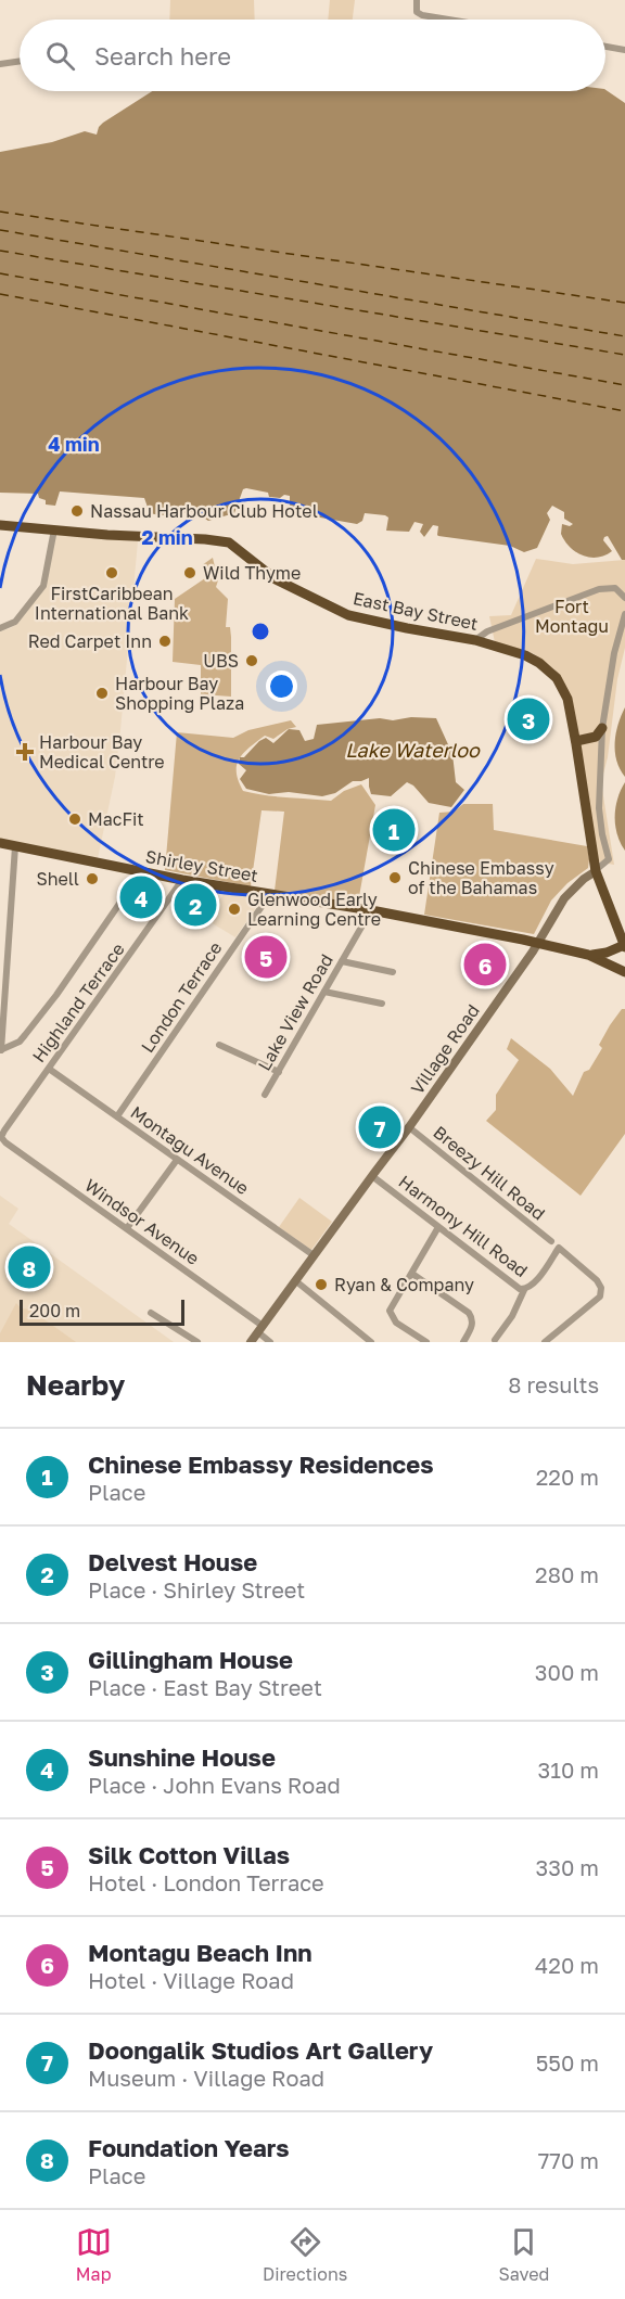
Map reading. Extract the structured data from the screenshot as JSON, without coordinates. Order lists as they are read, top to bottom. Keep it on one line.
{"streets":{"highway":["East Bay Street","Shirley Street"],"main road":["Village Road"],"street":["London Terrace","Highland Terrace","Lake View Road","Montagu Avenue","Breezy Hill Road","Windsor Avenue","Harmony Hill Road"]},"crossings":[["East Bay Street","Village Road"],["Shirley Street","London Terrace"],["Shirley Street","Highland Terrace"],["Shirley Street","Lake View Road"],["Shirley Street","Village Road"],["London Terrace","Montagu Avenue"],["Highland Terrace","Montagu Avenue"],["Highland Terrace","Windsor Avenue"],["Village Road","Montagu Avenue"],["Village Road","Breezy Hill Road"],["Village Road","Windsor Avenue"],["Village Road","Harmony Hill Road"]],"water":["Lake Waterloo"],"parks":["Fort Montagu"],"places":{"other":["Nassau Harbour Club Hotel","FirstCaribbean International Bank","Wild Thyme","Red Carpet Inn","UBS","Harbour Bay Shopping Plaza","MacFit","Chinese Embassy of the Bahamas","Shell","Glenwood Early Learning Centre","Ryan & Company"],"health":["Harbour Bay Medical Centre"]},"scale_bar":"200 m","page":{"search":"Search here","pins":["3","1","4","2","5","6","7","8"],"scale":"200 m","heading":["Nearby","8 results"],"list":[{"mark":"1","name":"Chinese Embassy Residences","note":"Place","value":"220 m"},{"mark":"2","name":"Delvest House","note":"Place · Shirley Street","value":"280 m"},{"mark":"3","name":"Gillingham House","note":"Place · East Bay Street","value":"300 m"},{"mark":"4","name":"Sunshine House","note":"Place · John Evans Road","value":"310 m"},{"mark":"5","name":"Silk Cotton Villas","note":"Hotel · London Terrace","value":"330 m"},{"mark":"6","name":"Montagu Beach Inn","note":"Hotel · Village Road","value":"420 m"},{"mark":"7","name":"Doongalik Studios Art Gallery","note":"Museum · Village Road","value":"550 m"},{"mark":"8","name":"Foundation Years","note":"Place","value":"770 m"}],"nav":["Map","Directions","Saved"]},"rings":["4 min","2 min"]}
